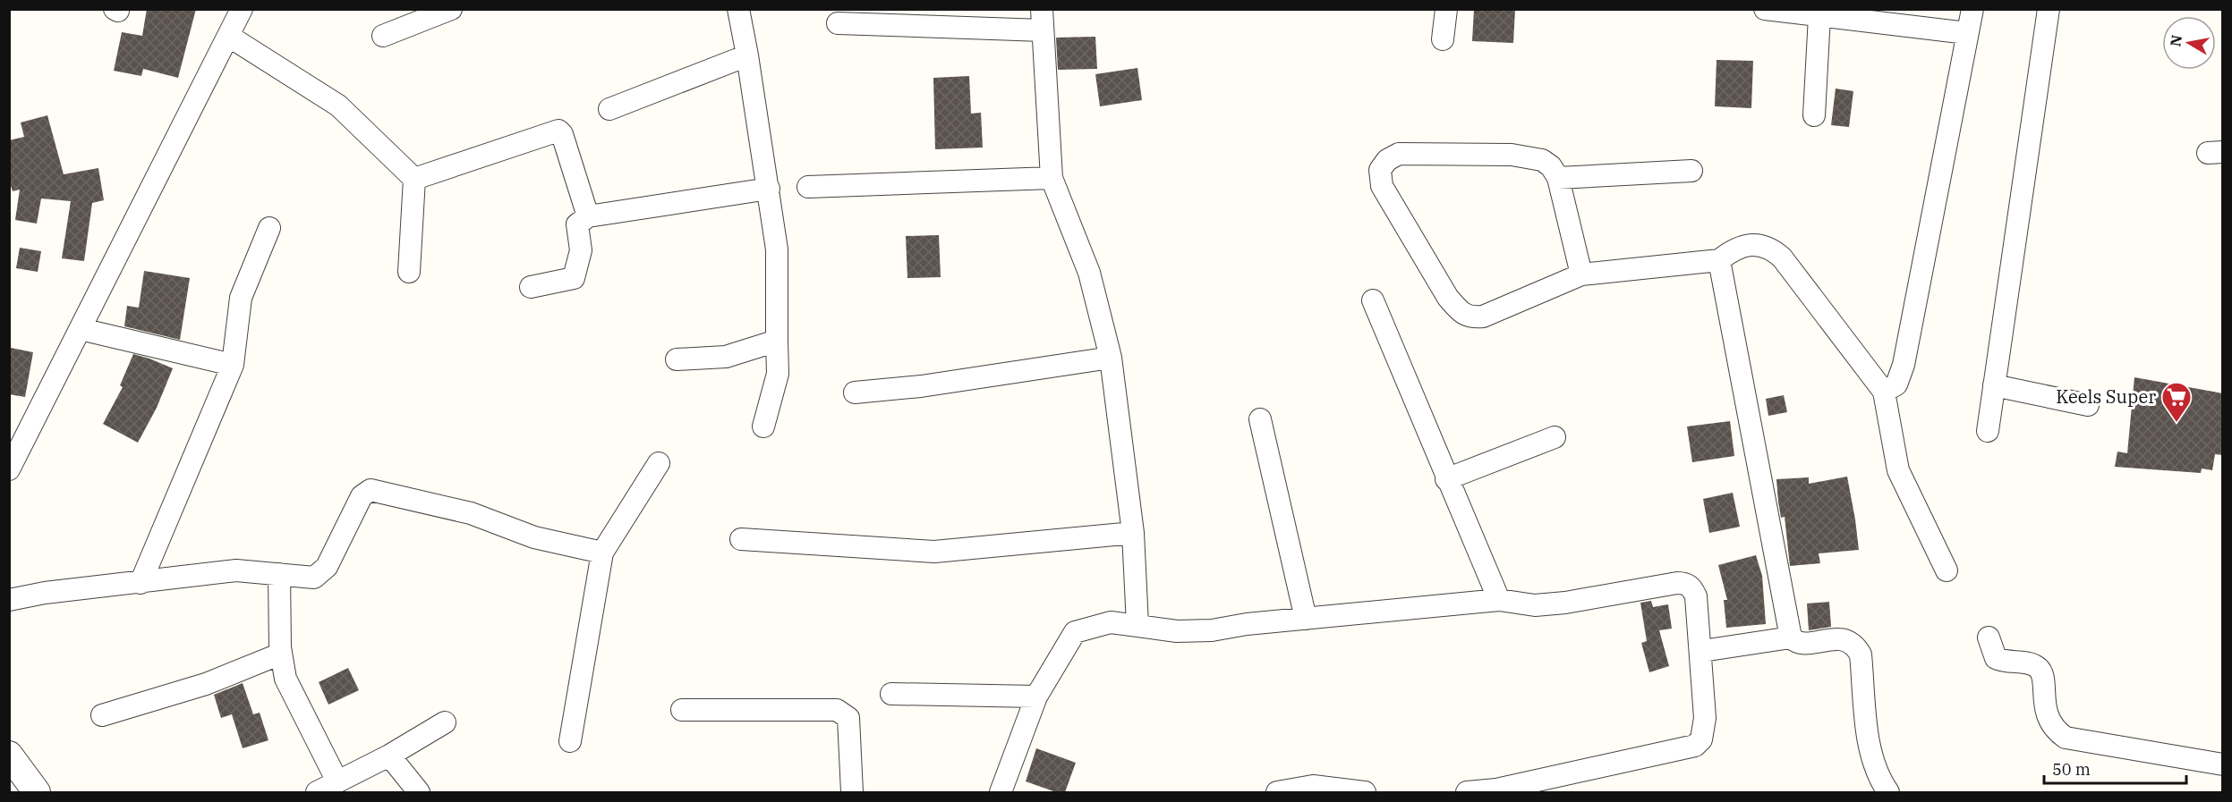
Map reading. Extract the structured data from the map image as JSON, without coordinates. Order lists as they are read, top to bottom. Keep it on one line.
{"places":{"supermarket":["Keels Super"]},"scale_bar":"50 m","north":"left"}
